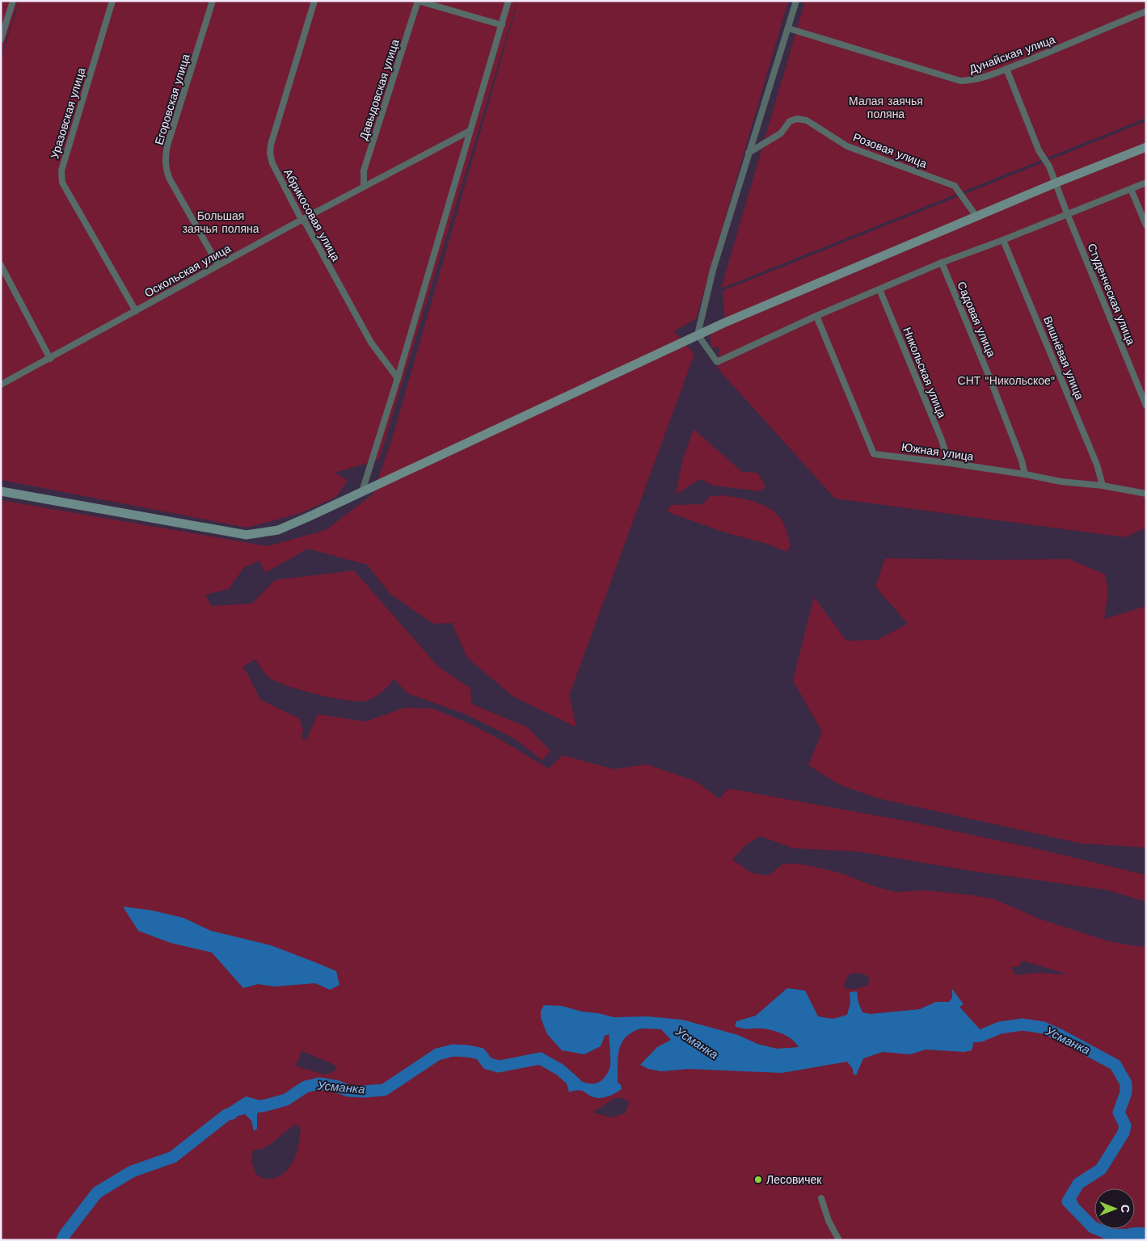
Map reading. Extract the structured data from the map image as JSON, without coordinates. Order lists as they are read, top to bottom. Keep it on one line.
{"streets":{"street":["Дунайская улица","Давыдовская улица","Егоровская улица","Уразовская улица","Розовая улица","Абрикосовая улица","Оскольская улица","Студенческая улица","Садовая улица","Вишнёвая улица","Никольская улица","Южная улица"]},"crossings":[["Дунайская улица","Студенческая улица"],["Давыдовская улица","Оскольская улица"],["Егоровская улица","Оскольская улица"],["Уразовская улица","Оскольская улица"],["Абрикосовая улица","Оскольская улица"],["Садовая улица","Южная улица"],["Вишнёвая улица","Южная улица"],["Никольская улица","Южная улица"]],"water":["Усманка"],"parks":["Малая заячья поляна","Большая заячья поляна","СНТ \"Никольское\""],"places":["Лесовичек"],"north":"right"}
